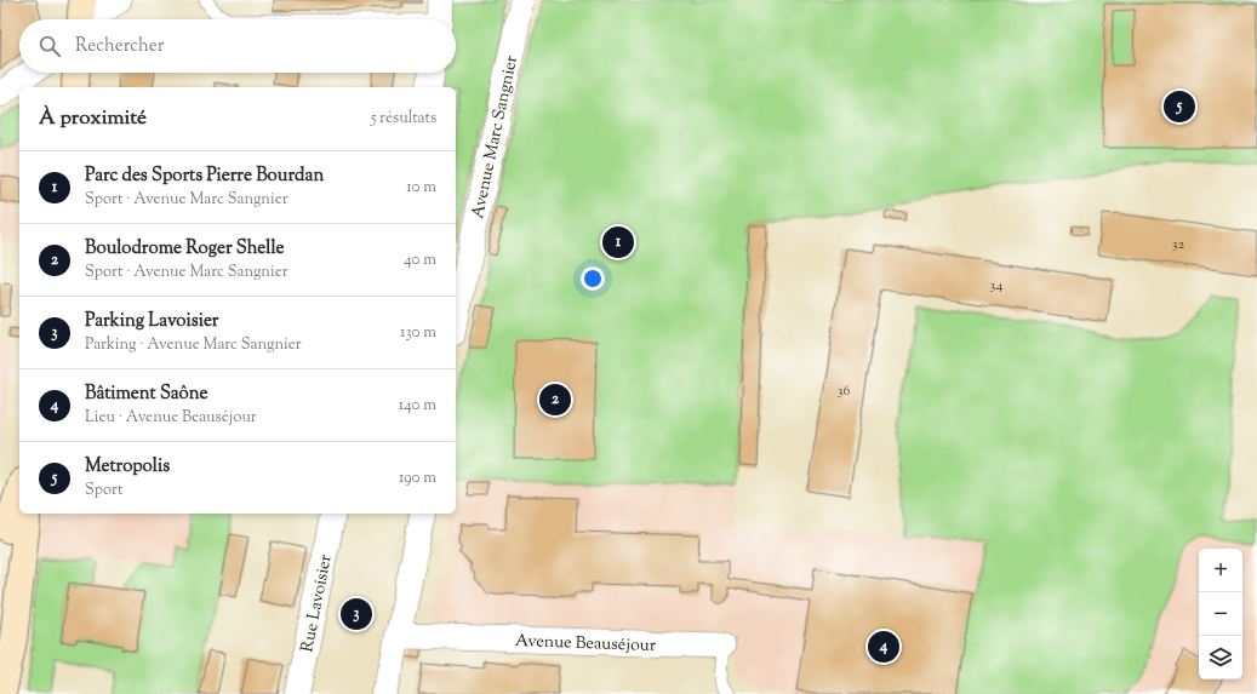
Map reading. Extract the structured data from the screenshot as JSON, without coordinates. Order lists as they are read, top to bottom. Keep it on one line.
{"streets":{"street":["Avenue Marc Sangnier","Rue Lavoisier","Avenue Beauséjour"]},"house_numbers":["32","34","36"],"page":{"search":"Rechercher","heading":["À proximité","5 résultats"],"pins":["5","1","2","3","4"],"list":[{"mark":"1","name":"Parc des Sports Pierre Bourdan","note":"Sport · Avenue Marc Sangnier","value":"10 m"},{"mark":"2","name":"Boulodrome Roger Shelle","note":"Sport · Avenue Marc Sangnier","value":"40 m"},{"mark":"3","name":"Parking Lavoisier","note":"Parking · Avenue Marc Sangnier","value":"130 m"},{"mark":"4","name":"Bâtiment Saône","note":"Lieu · Avenue Beauséjour","value":"140 m"},{"mark":"5","name":"Metropolis","note":"Sport","value":"190 m"}],"map_buttons":["+","−"]}}
